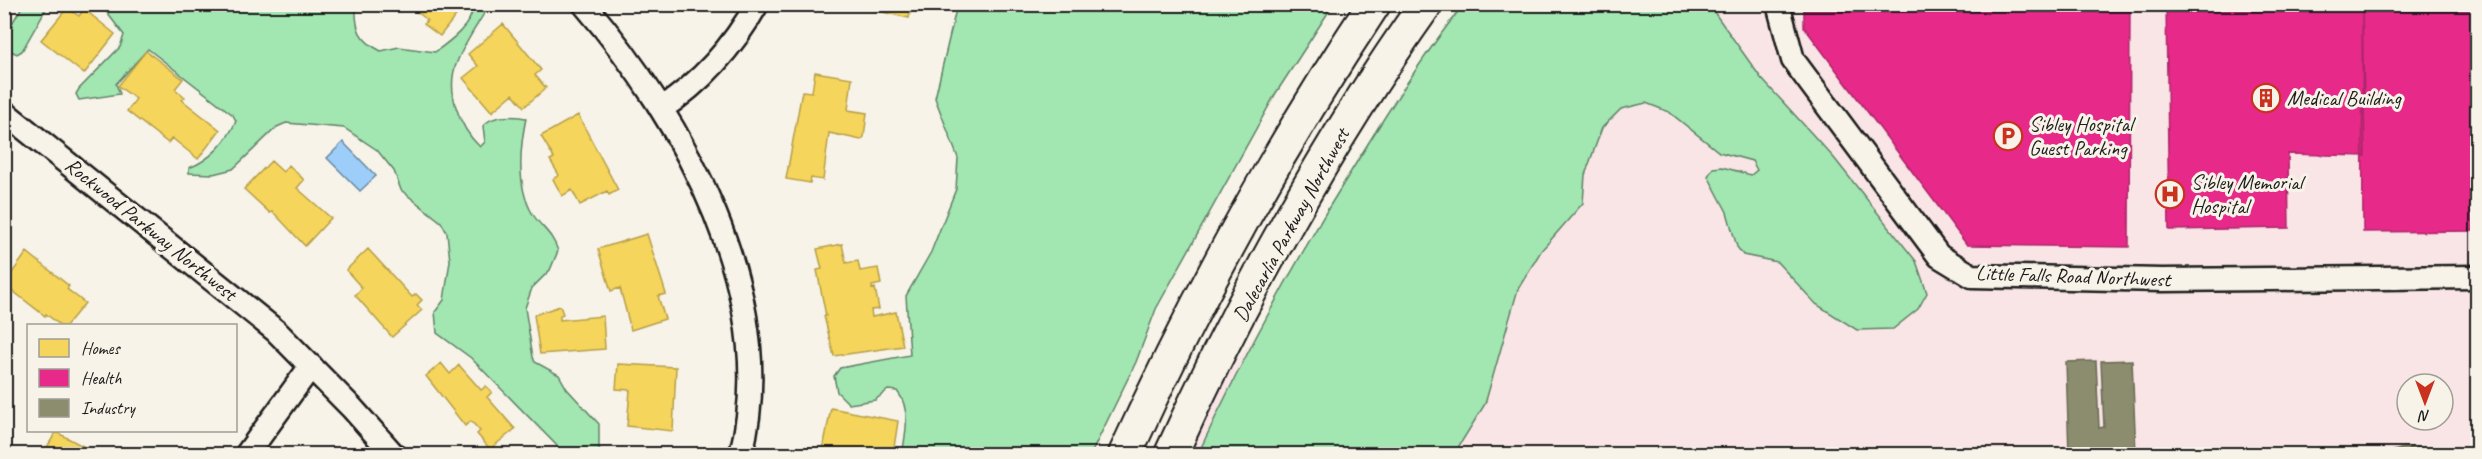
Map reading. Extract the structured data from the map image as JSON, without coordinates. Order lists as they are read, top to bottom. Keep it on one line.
{"streets":{"main road":["Dalecarlia Parkway Northwest"],"street":["Rockwood Parkway Northwest","Little Falls Road Northwest"]},"places":{"building":["Medical Building"],"parking":["Sibley Hospital Guest Parking"],"hospital":["Sibley Memorial Hospital"]},"legend":["Homes","Health","Industry"],"north":"bottom"}
